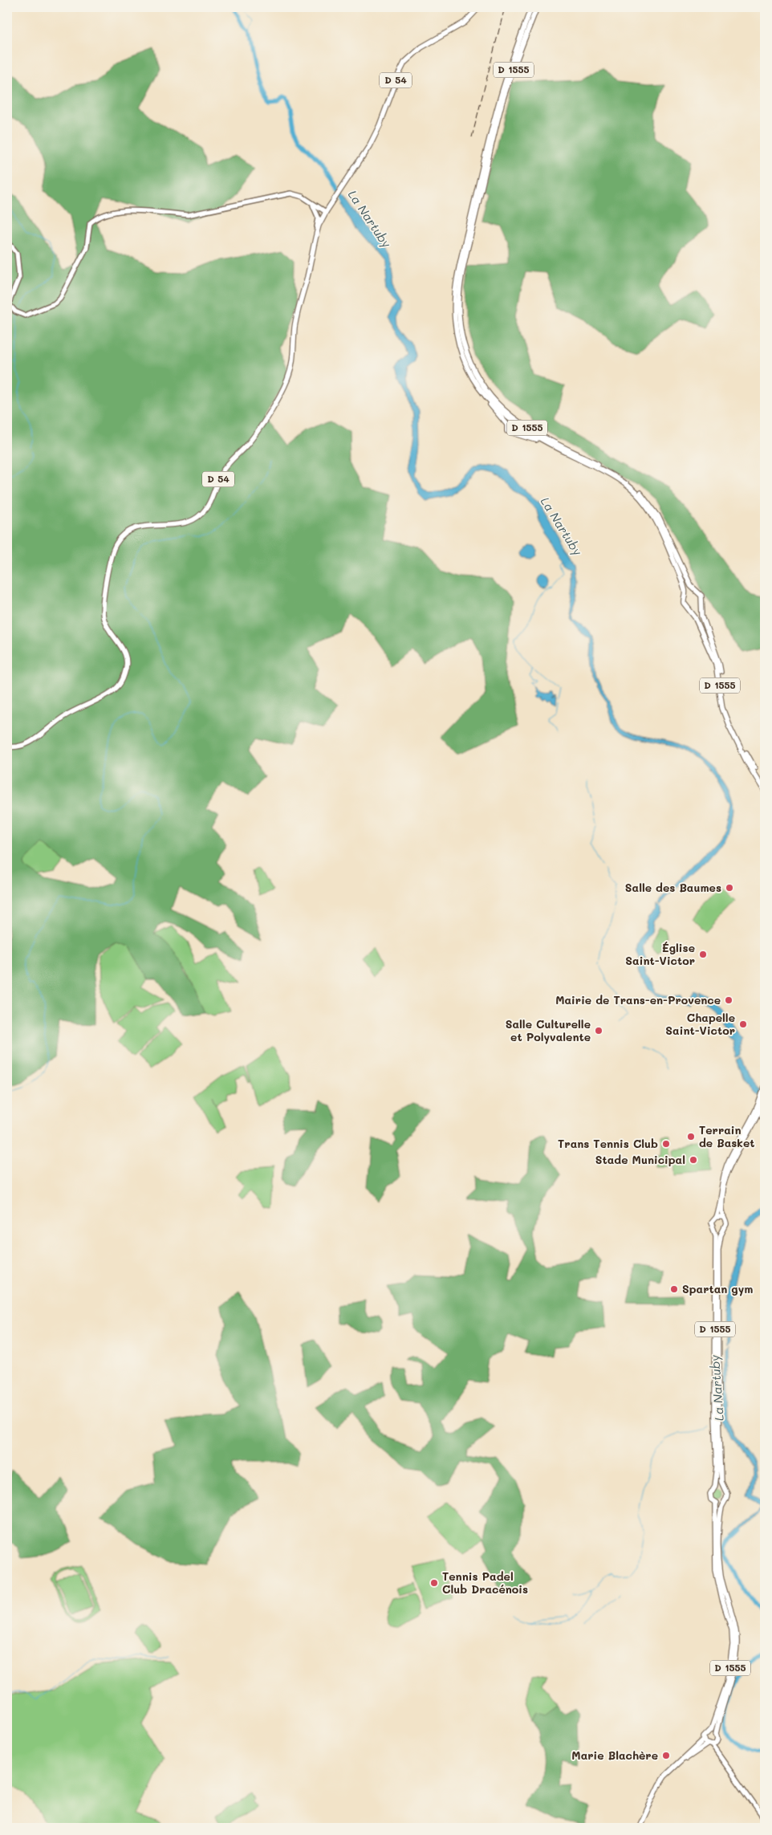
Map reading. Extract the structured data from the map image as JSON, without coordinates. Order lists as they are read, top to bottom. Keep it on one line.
{"streets":{"main road":["D 1555","D 54"]},"water":["La Nartuby"],"places":["Salle des Baumes","Église Saint-Victor","Mairie de Trans-en-Provence","Chapelle Saint-Victor","Salle Culturelle et Polyvalente","Terrain de Basket","Trans Tennis Club","Stade Municipal","Spartan gym","Tennis Padel Club Dracénois","Marie Blachère"]}
